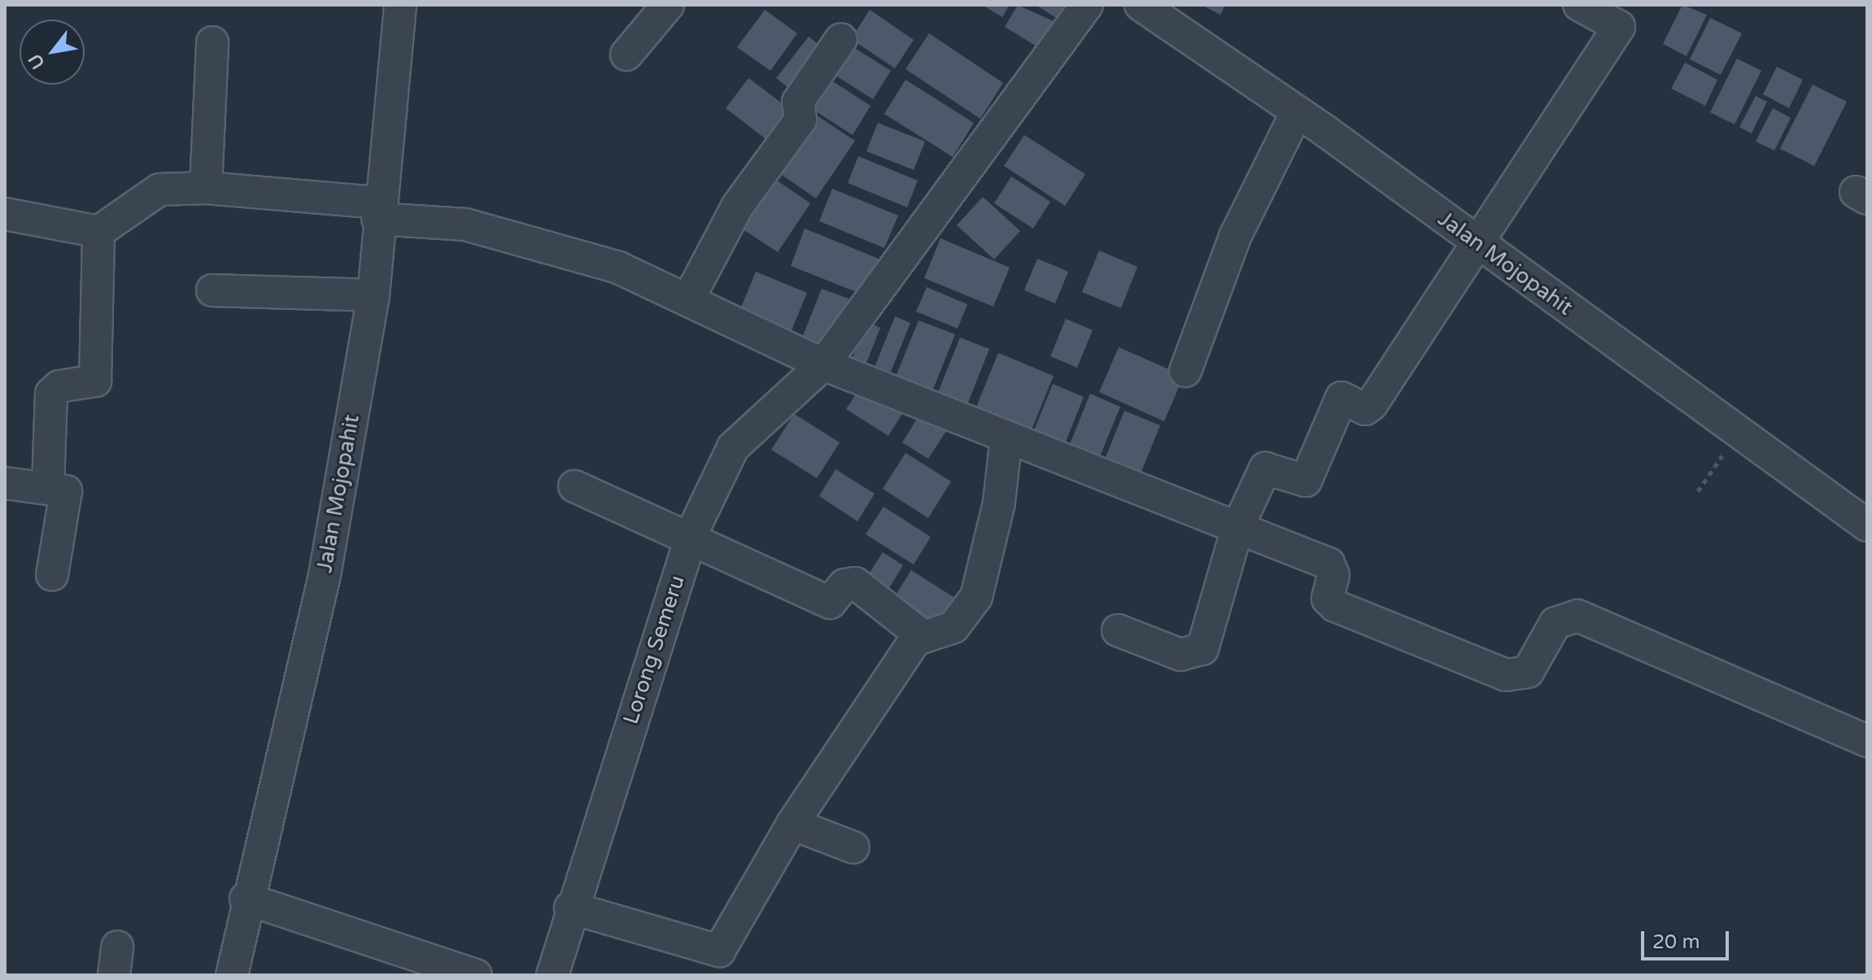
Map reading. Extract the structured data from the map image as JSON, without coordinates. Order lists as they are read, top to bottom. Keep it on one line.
{"streets":{"street":["Jalan Mojopahit","Lorong Semeru"]},"scale_bar":"20 m","north":"bottom left"}
